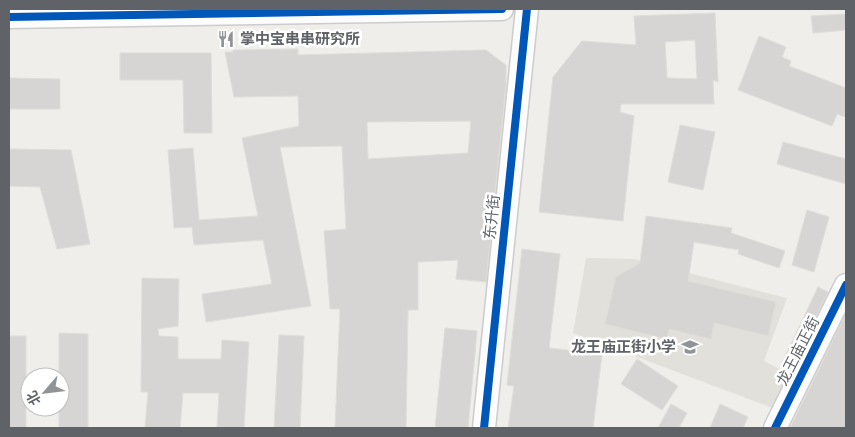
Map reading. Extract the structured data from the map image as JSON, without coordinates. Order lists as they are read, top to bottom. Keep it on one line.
{"streets":{"street":["东升街","龙王庙正街"]},"places":{"restaurant":["掌中宝串串研究所"],"school or university":["龙王庙正街小学"]},"north":"bottom left"}
